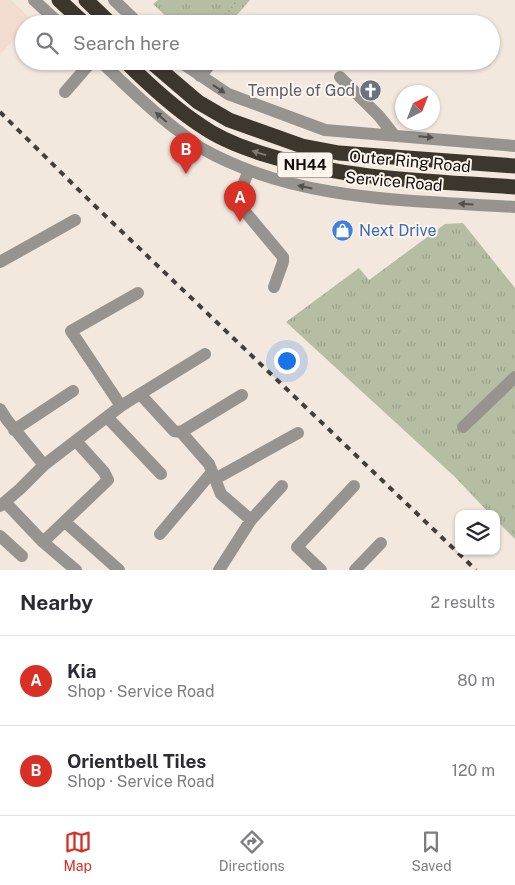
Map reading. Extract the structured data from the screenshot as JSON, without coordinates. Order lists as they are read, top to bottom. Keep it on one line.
{"streets":{"highway":["Outer Ring Road","NH44"],"street":["Service Road"]},"places":{"church":["Temple of God"],"shop":["Next Drive"]},"north":"top right","page":{"search":"Search here","pins":["B","A"],"heading":["Nearby","2 results"],"list":[{"mark":"A","name":"Kia","note":"Shop · Service Road","value":"80 m"},{"mark":"B","name":"Orientbell Tiles","note":"Shop · Service Road","value":"120 m"}],"nav":["Map","Directions","Saved"]}}
